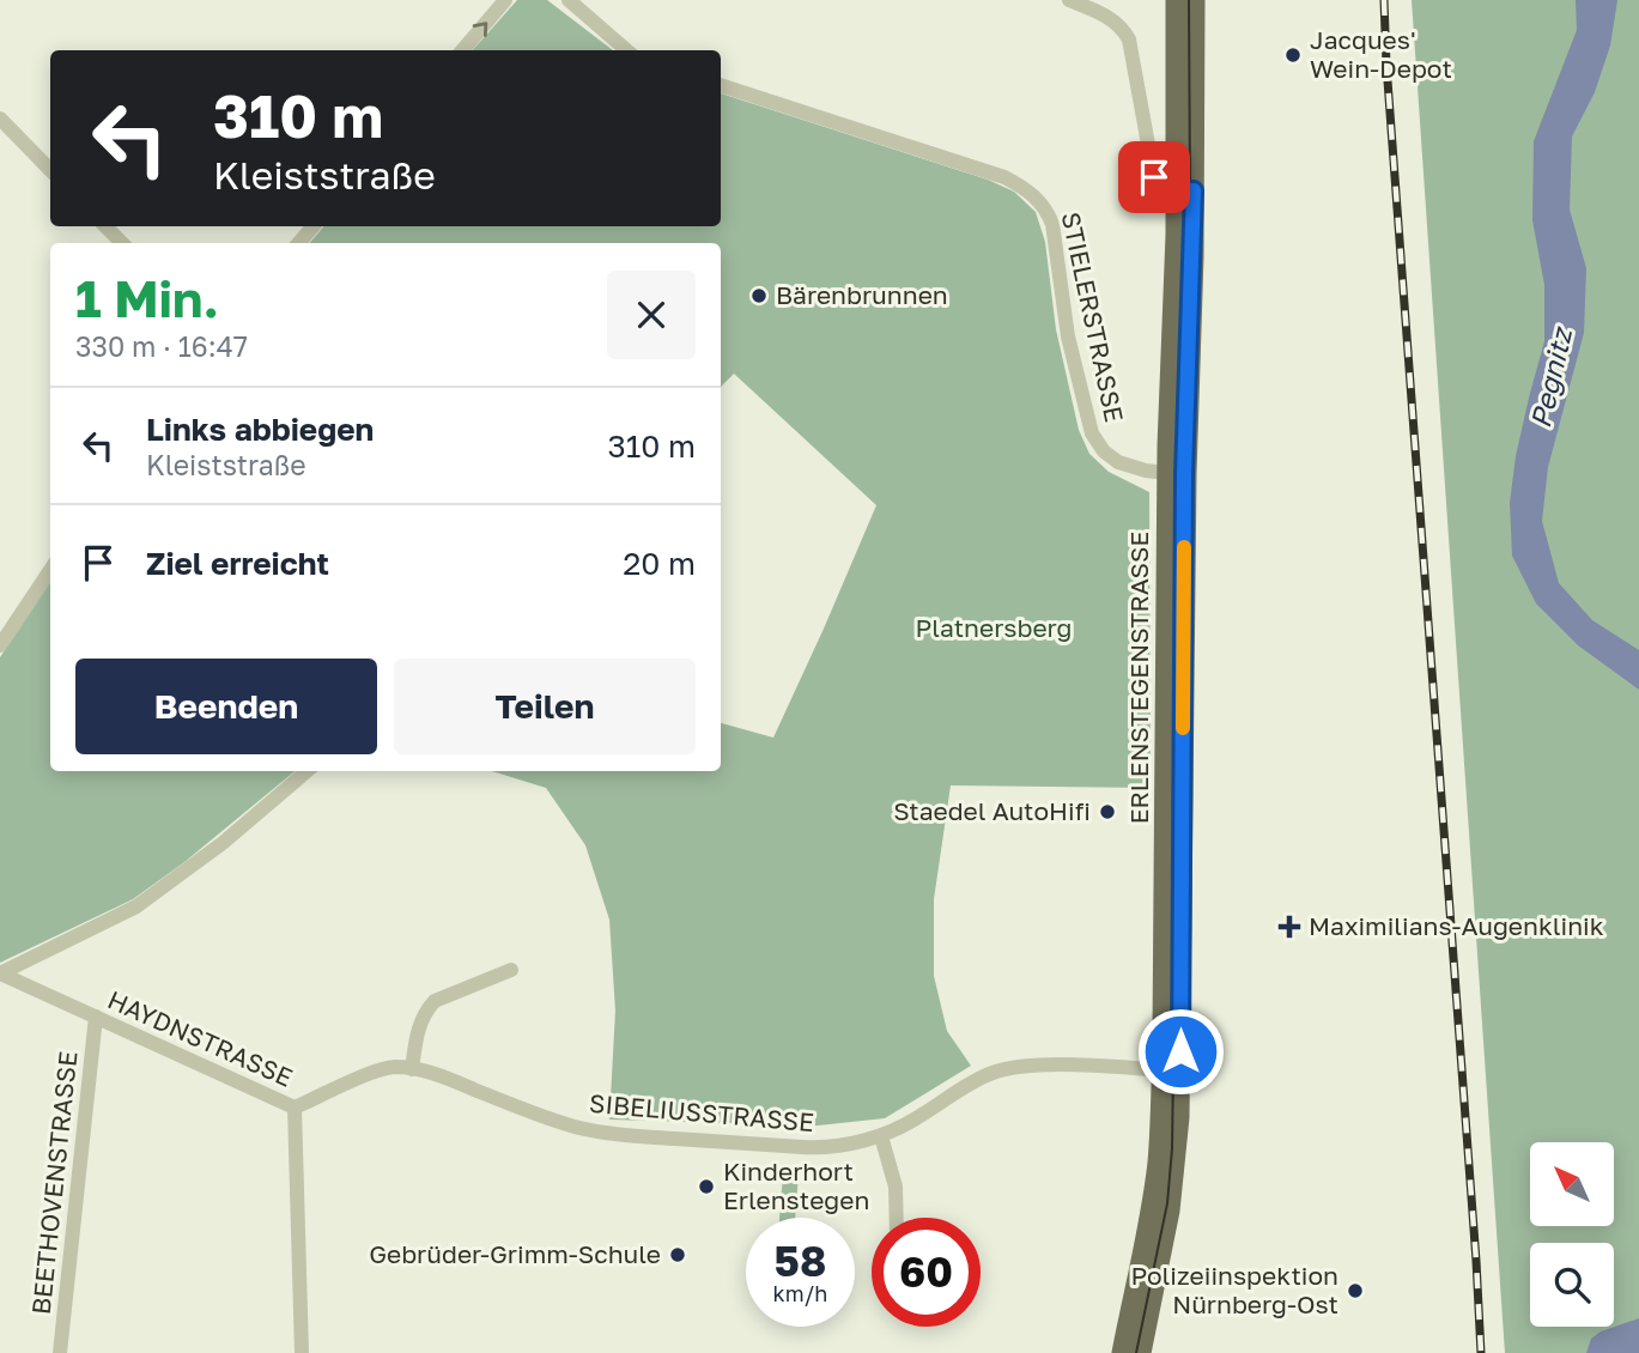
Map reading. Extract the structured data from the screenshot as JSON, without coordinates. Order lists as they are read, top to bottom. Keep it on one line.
{"streets":{"main road":["ERLENSTEGENSTRASSE"],"street":["STIELERSTRASSE","HAYDNSTRASSE","SIBELIUSSTRASSE","BEETHOVENSTRASSE"]},"crossings":[["STIELERSTRASSE","ERLENSTEGENSTRASSE"],["ERLENSTEGENSTRASSE","SIBELIUSSTRASSE"],["HAYDNSTRASSE","SIBELIUSSTRASSE"],["HAYDNSTRASSE","BEETHOVENSTRASSE"]],"water":["Pegnitz"],"parks":["Platnersberg"],"places":{"other":["Jacques' Wein-Depot","Bärenbrunnen","Staedel AutoHifi","Kinderhort Erlenstegen","Gebrüder-Grimm-Schule","Polizeiinspektion Nürnberg-Ost"],"health":["Maximilians-Augenklinik"]},"north":"top left","page":{"turn":["310 m","Kleiststraße"],"heading":["1 Min.","330 m · 16:47"],"list":[{"name":"Links abbiegen","note":"Kleiststraße","value":"310 m"},{"name":"Ziel erreicht","value":"20 m"}],"buttons":["Beenden","Teilen"],"speed":"58 km/h","limit":"60"}}
